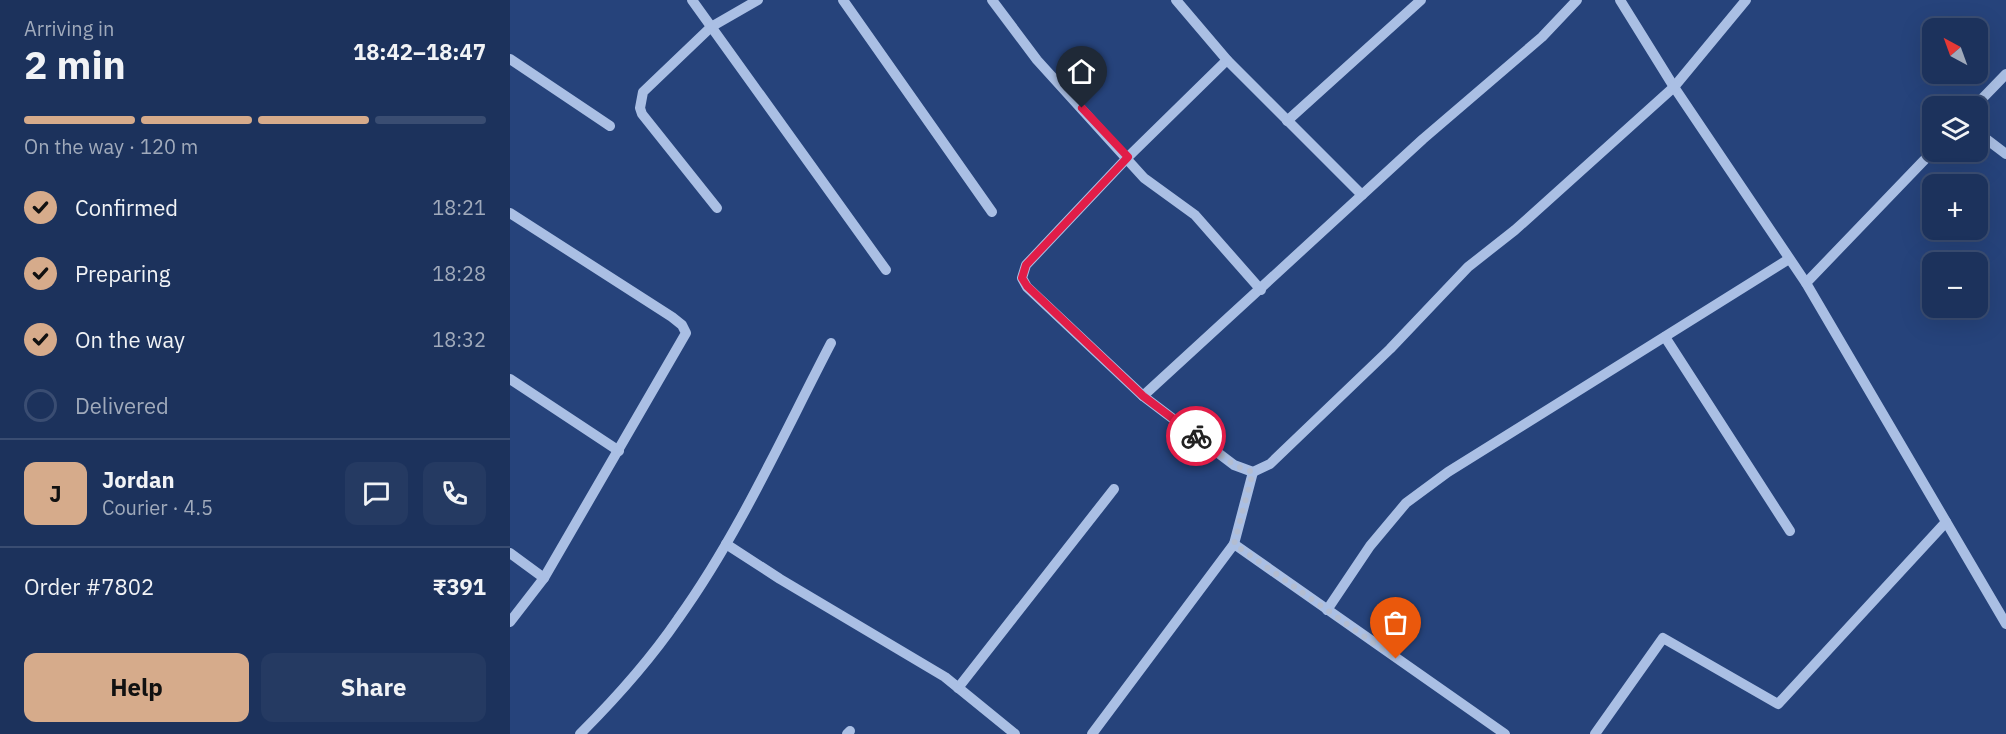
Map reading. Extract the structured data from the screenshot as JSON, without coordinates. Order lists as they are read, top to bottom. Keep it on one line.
{"north":"top left","page":{"heading":["2 min","Arriving in","18:42–18:47"],"panel":["Jordan","Courier · 4.5","Order #7802","₹391"],"map_buttons":["+","−"],"bar":"On the way · 120 m","list":[["Confirmed","18:21"],["Preparing","18:28"],["On the way","18:32"],"Delivered"],"round":"J","buttons":["Help","Share"]}}
